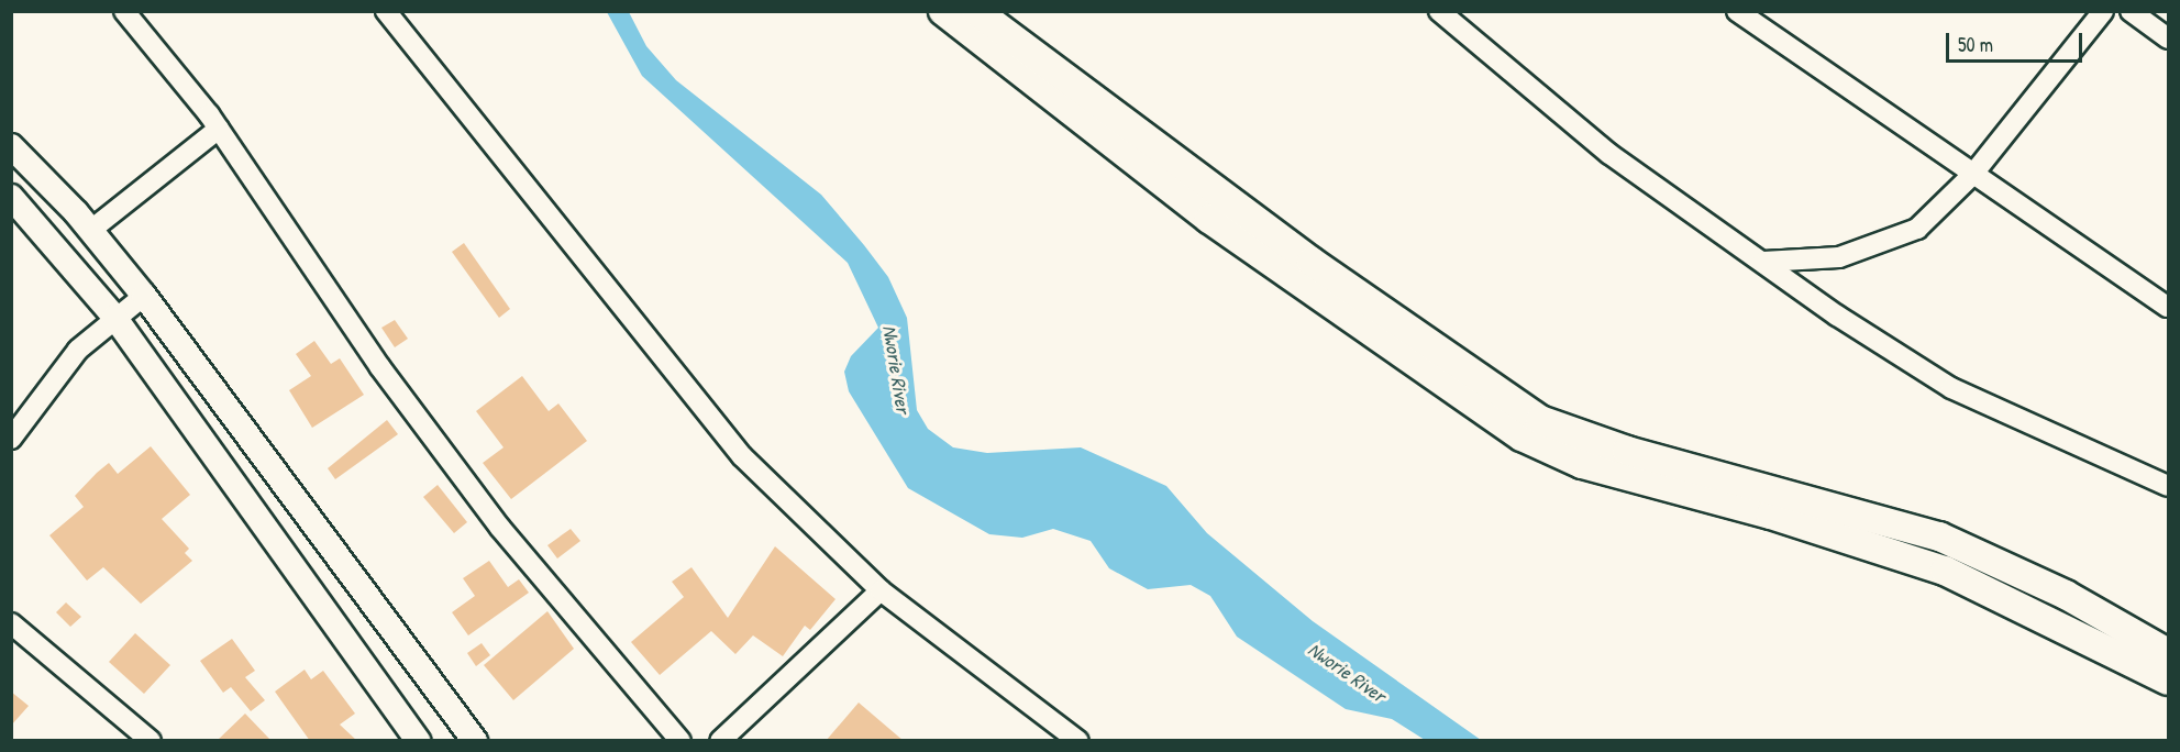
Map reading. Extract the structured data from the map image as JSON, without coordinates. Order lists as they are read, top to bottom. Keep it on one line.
{"water":["Nworie River"],"scale_bar":"50 m"}
